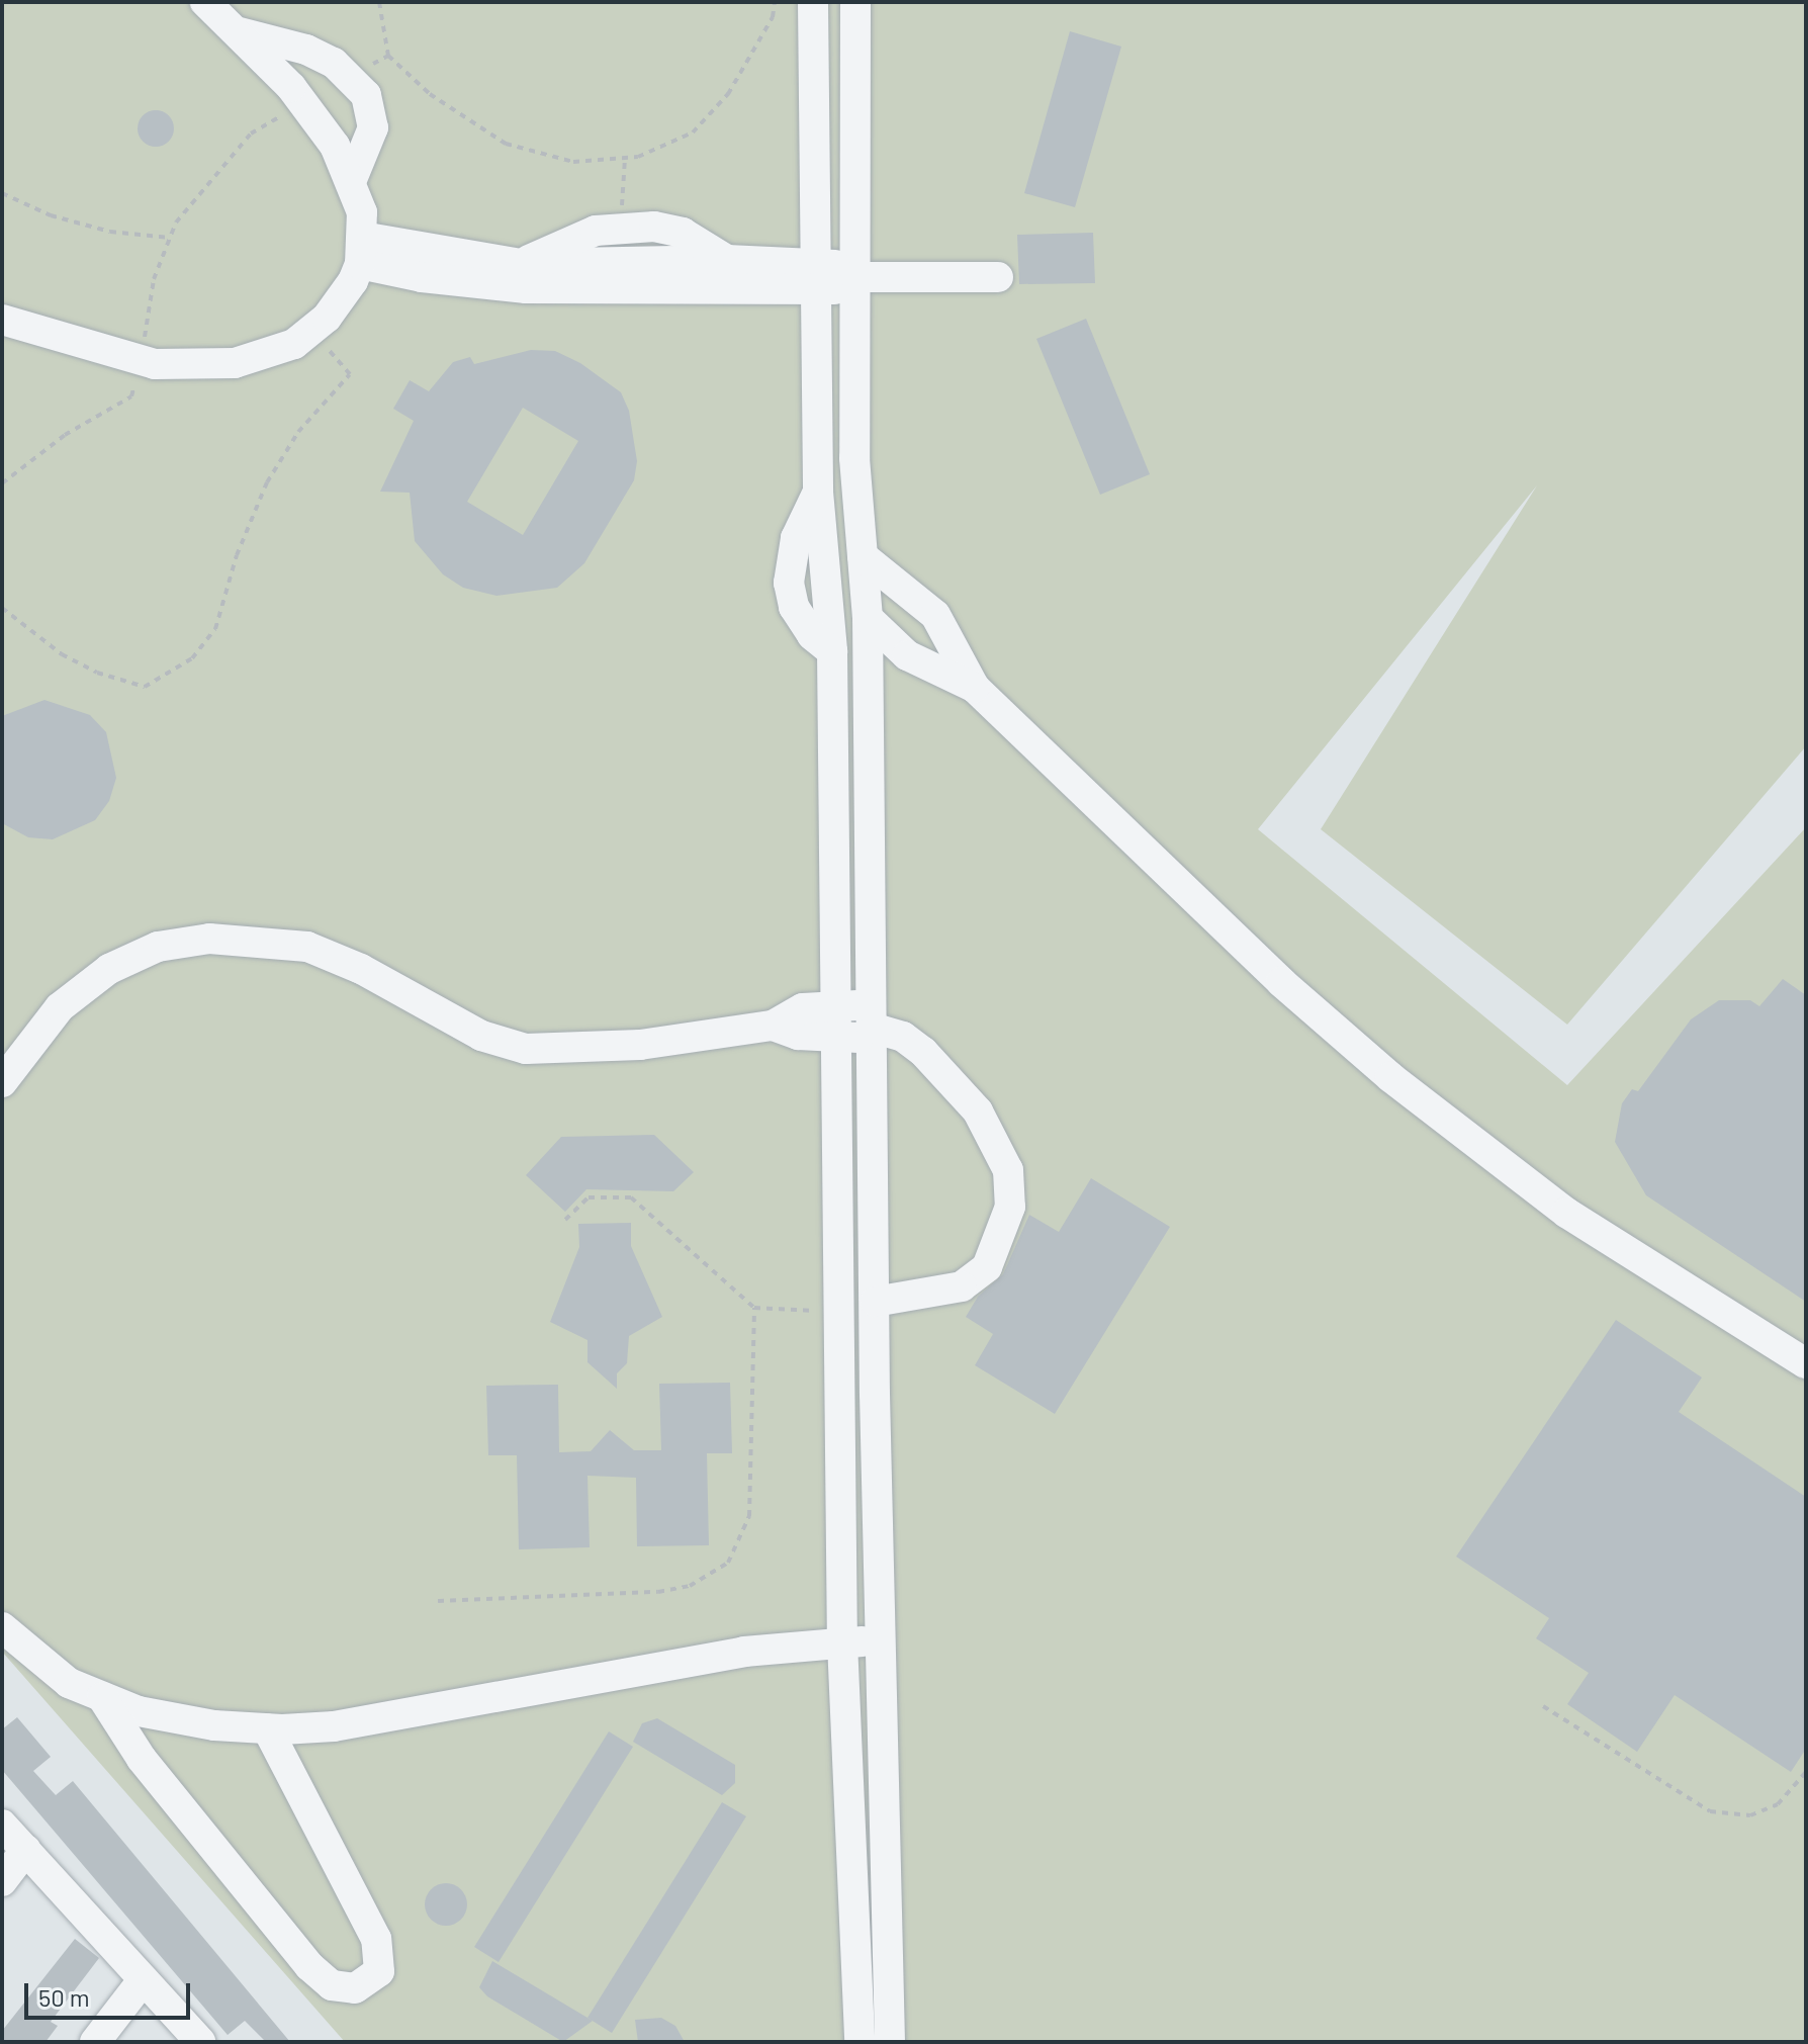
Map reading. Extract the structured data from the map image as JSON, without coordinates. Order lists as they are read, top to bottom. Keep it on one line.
{"scale_bar":"50 m"}
